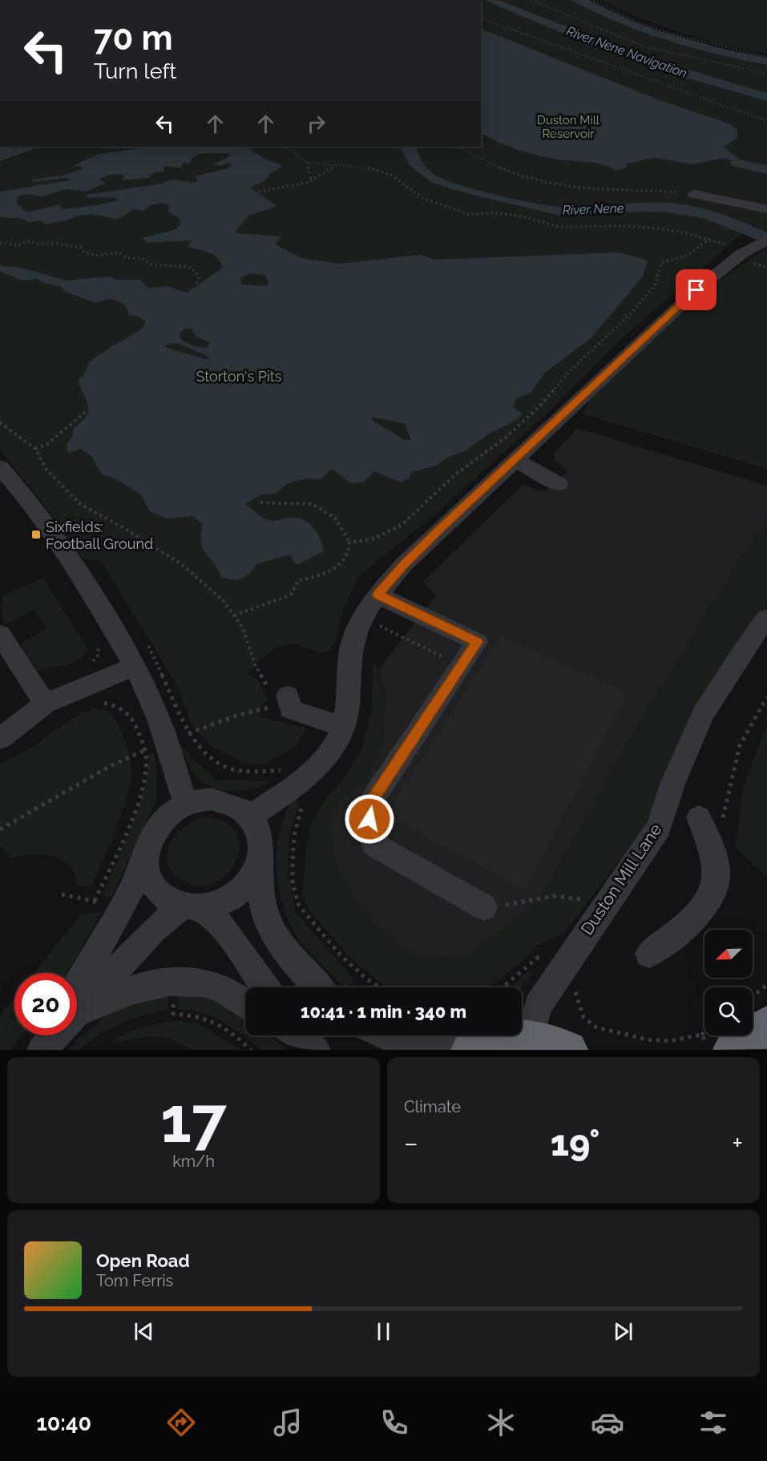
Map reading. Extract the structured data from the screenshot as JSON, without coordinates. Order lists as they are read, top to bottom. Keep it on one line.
{"streets":{"street":["Duston Mill Lane"]},"water":["River Nene Navigation","River Nene"],"parks":["Duston Mill Reservoir","Storton's Pits"],"places":{"transit":["Sixfields: Football Ground"]},"north":"bottom left","page":{"turn":["70 m","Turn left"],"limit":"20","trip":"10:41 · 1 min · 340 m","tile":[["17","km/h"],"Climate"],"heat":["−","19°","+"],"song":["Open Road","Tom Ferris"],"tabs":"10:40"}}
